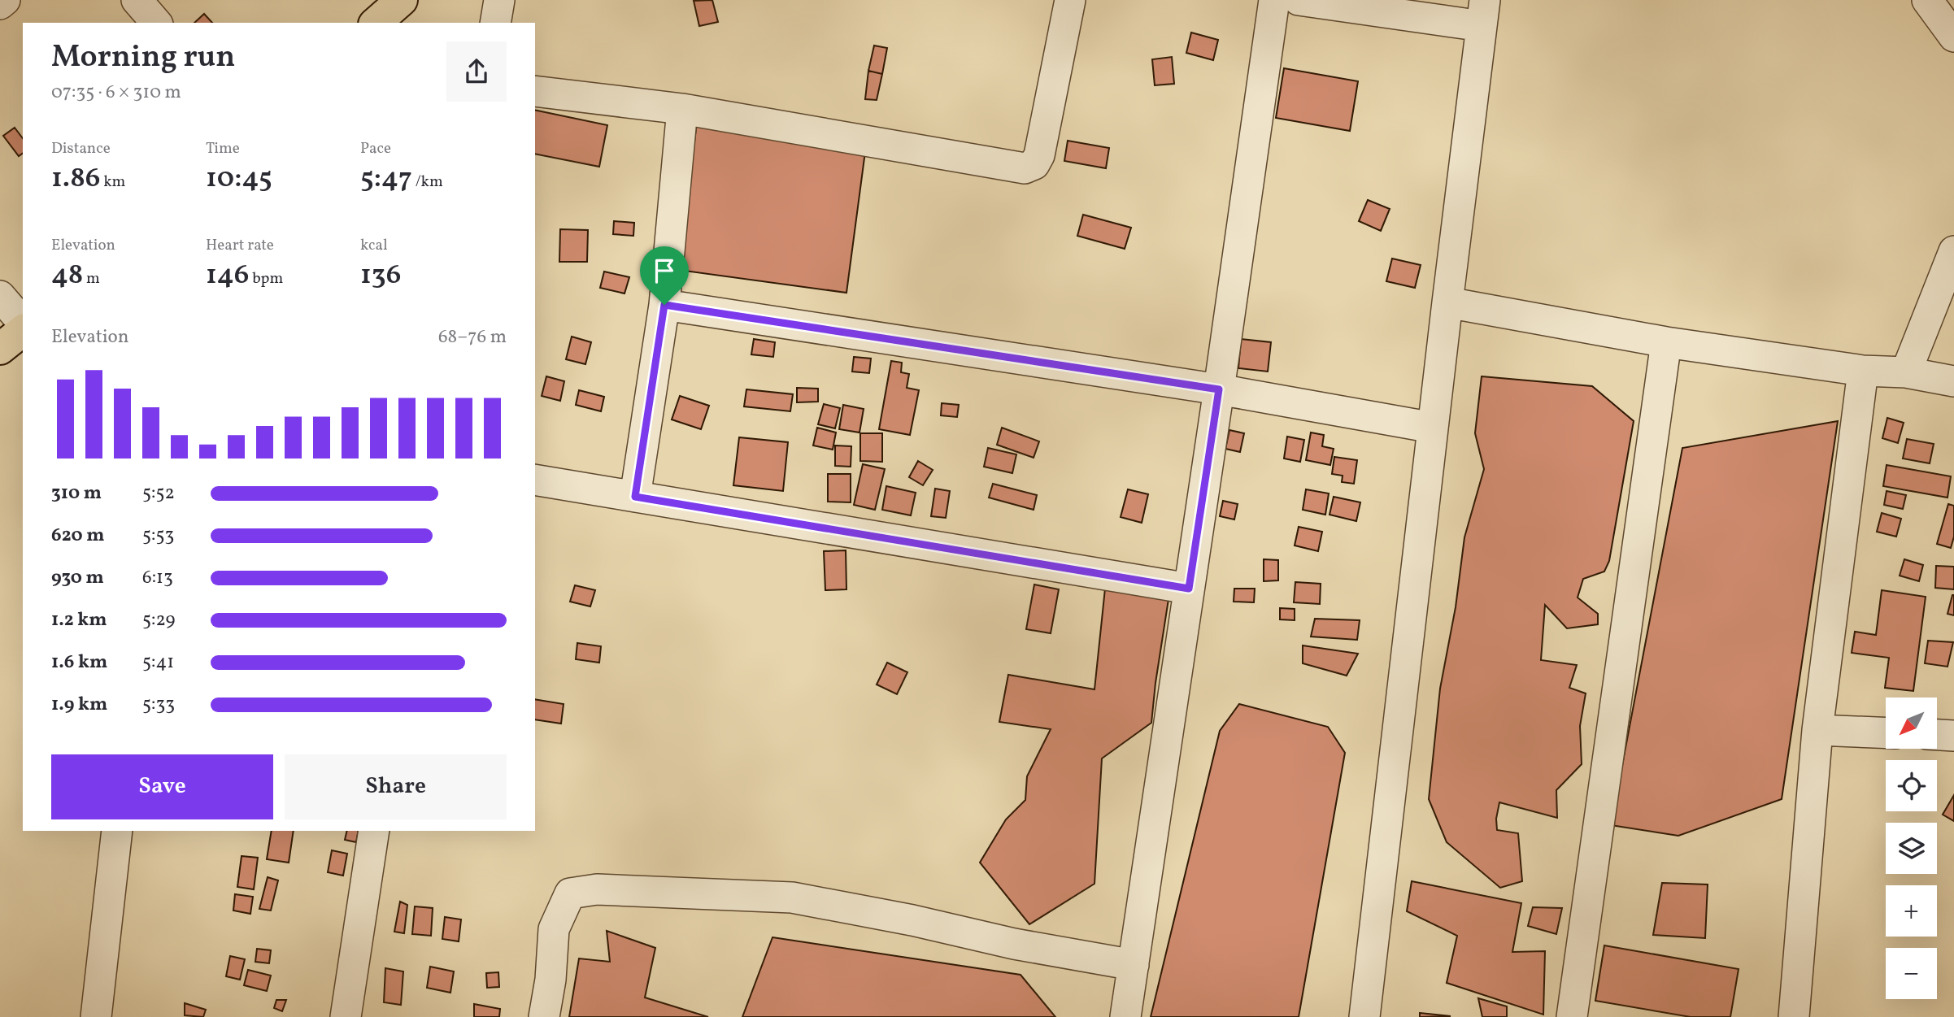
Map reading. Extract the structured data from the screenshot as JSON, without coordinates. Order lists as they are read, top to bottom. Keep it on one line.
{"north":"bottom left","page":{"heading":["Morning run","07:35 · 6 × 310 m"],"stats":[["Distance","1.86 km"],["Time","10:45"],["Pace","5:47 /km"],["Elevation","48 m"],["Heart rate","146 bpm"],["kcal","136"]],"chart":["Elevation","68–76 m"],"list":[{"name":"310 m","note":"5:52"},{"name":"620 m","note":"5:53"},{"name":"930 m","note":"6:13"},{"name":"1.2 km","note":"5:29"},{"name":"1.6 km","note":"5:41"},{"name":"1.9 km","note":"5:33"}],"map_buttons":["+","−"],"buttons":["Save","Share"]}}
